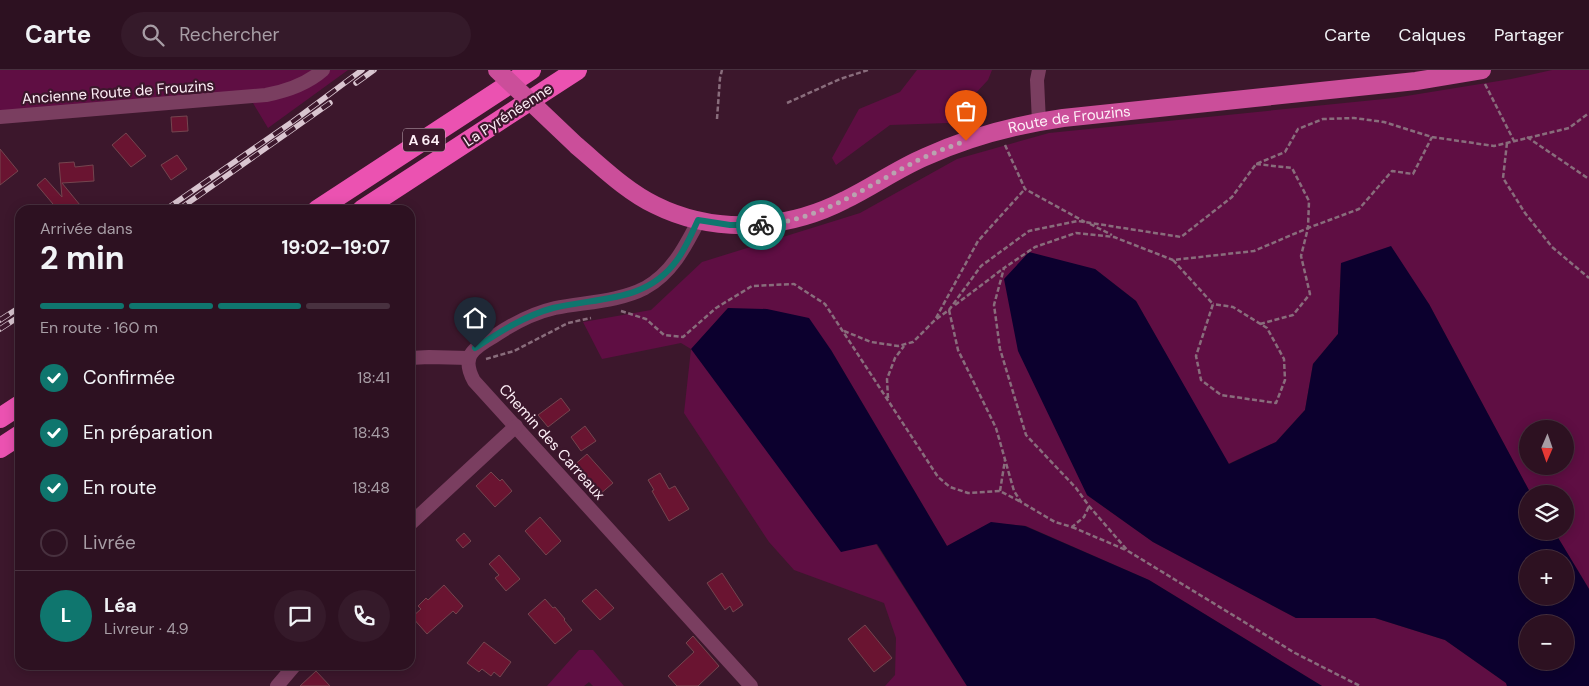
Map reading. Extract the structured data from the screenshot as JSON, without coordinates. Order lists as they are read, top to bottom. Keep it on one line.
{"streets":{"highway":["La Pyrénéenne","A 64"],"main road":["Route de Frouzins"],"street":["Ancienne Route de Frouzins","Chemin des Carreaux"]},"north":"bottom","page":{"header":"Carte","search":"Rechercher","nav":["Carte","Calques","Partager"],"heading":["2 min","Arrivée dans","19:02–19:07"],"panel":["Léa","Livreur · 4.9"],"bar":"En route · 160 m","list":[["Confirmée","18:41"],["En préparation","18:43"],["En route","18:48"],"Livrée"],"map_buttons":["+","−"],"round":"L"}}
